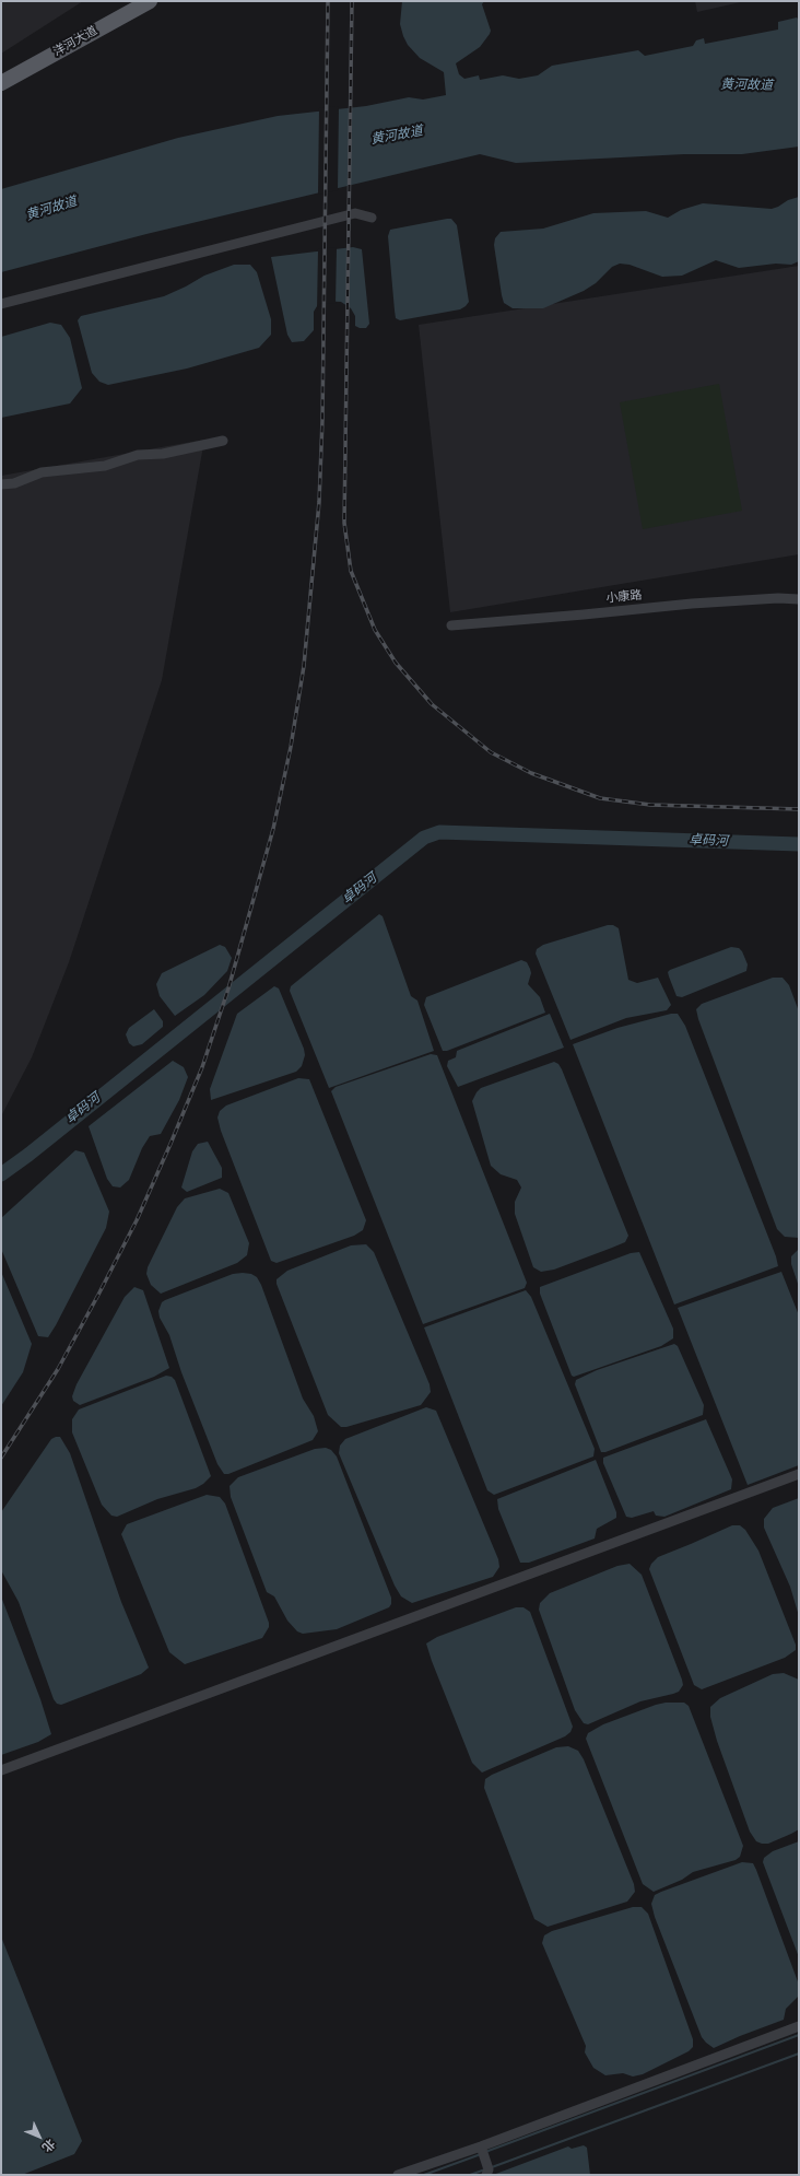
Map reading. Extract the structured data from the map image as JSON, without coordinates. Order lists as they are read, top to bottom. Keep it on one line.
{"streets":{"main road":["洋河大道"],"street":["小康路"]},"water":["黄河故道","卓码河"],"north":"bottom right"}
